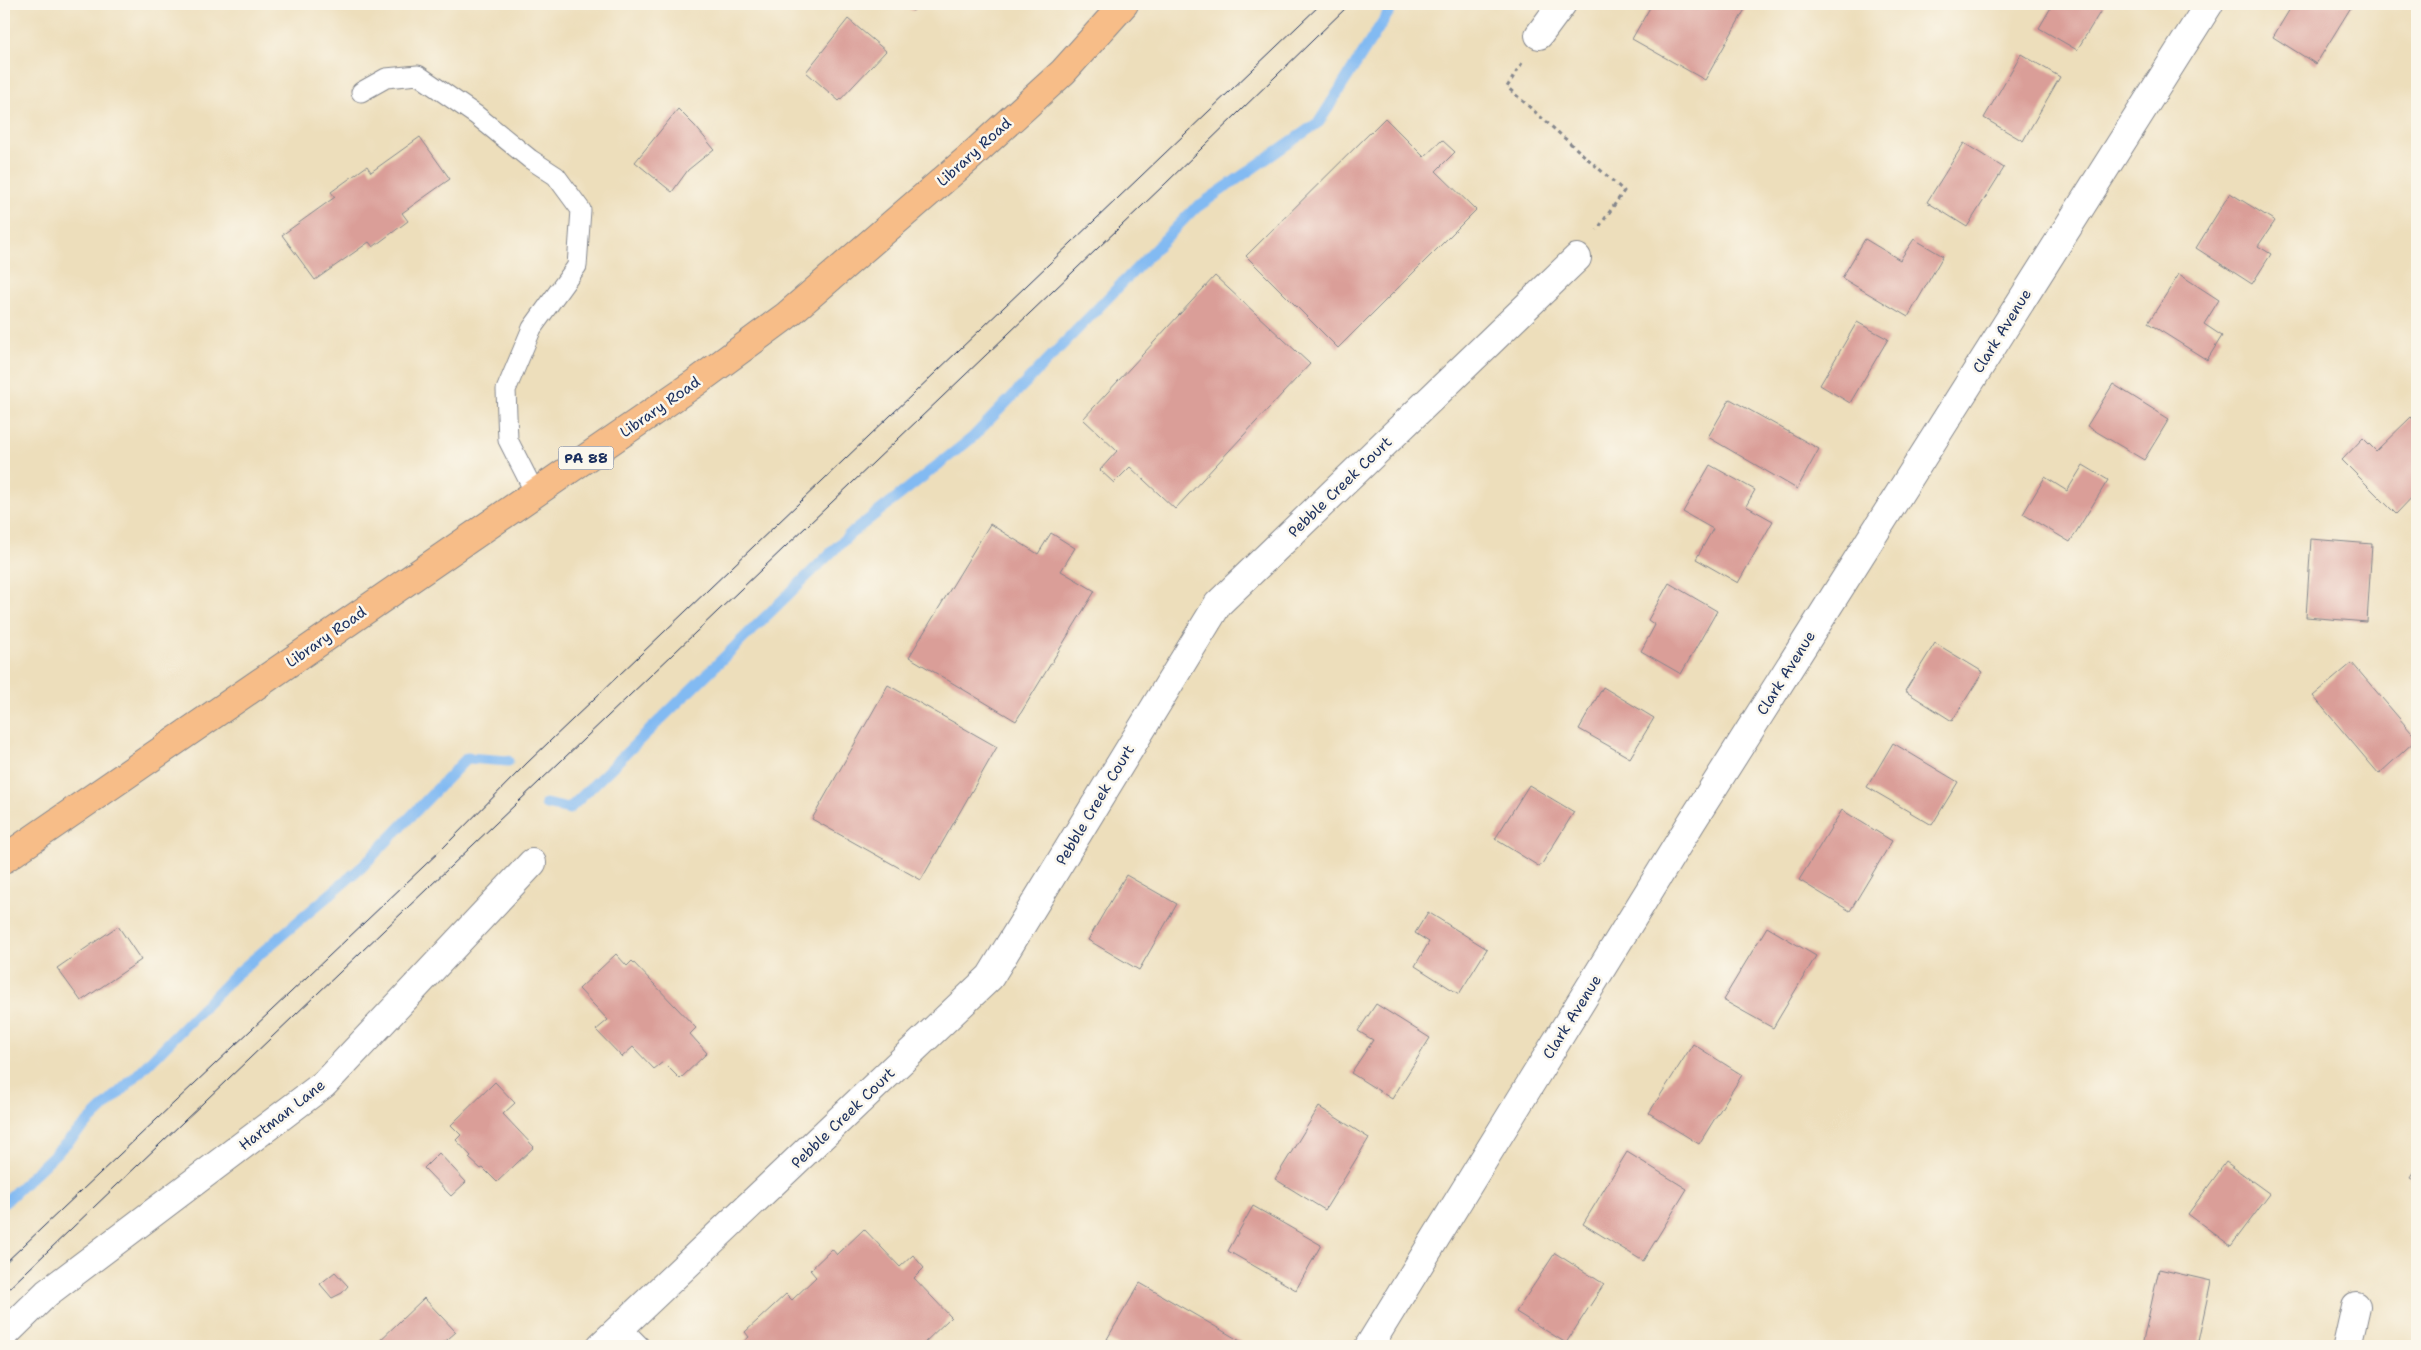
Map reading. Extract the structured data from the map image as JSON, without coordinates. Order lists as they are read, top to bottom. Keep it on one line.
{"streets":{"main road":["Library Road","PA 88"],"street":["Clark Avenue","Pebble Creek Court","Hartman Lane"]}}
